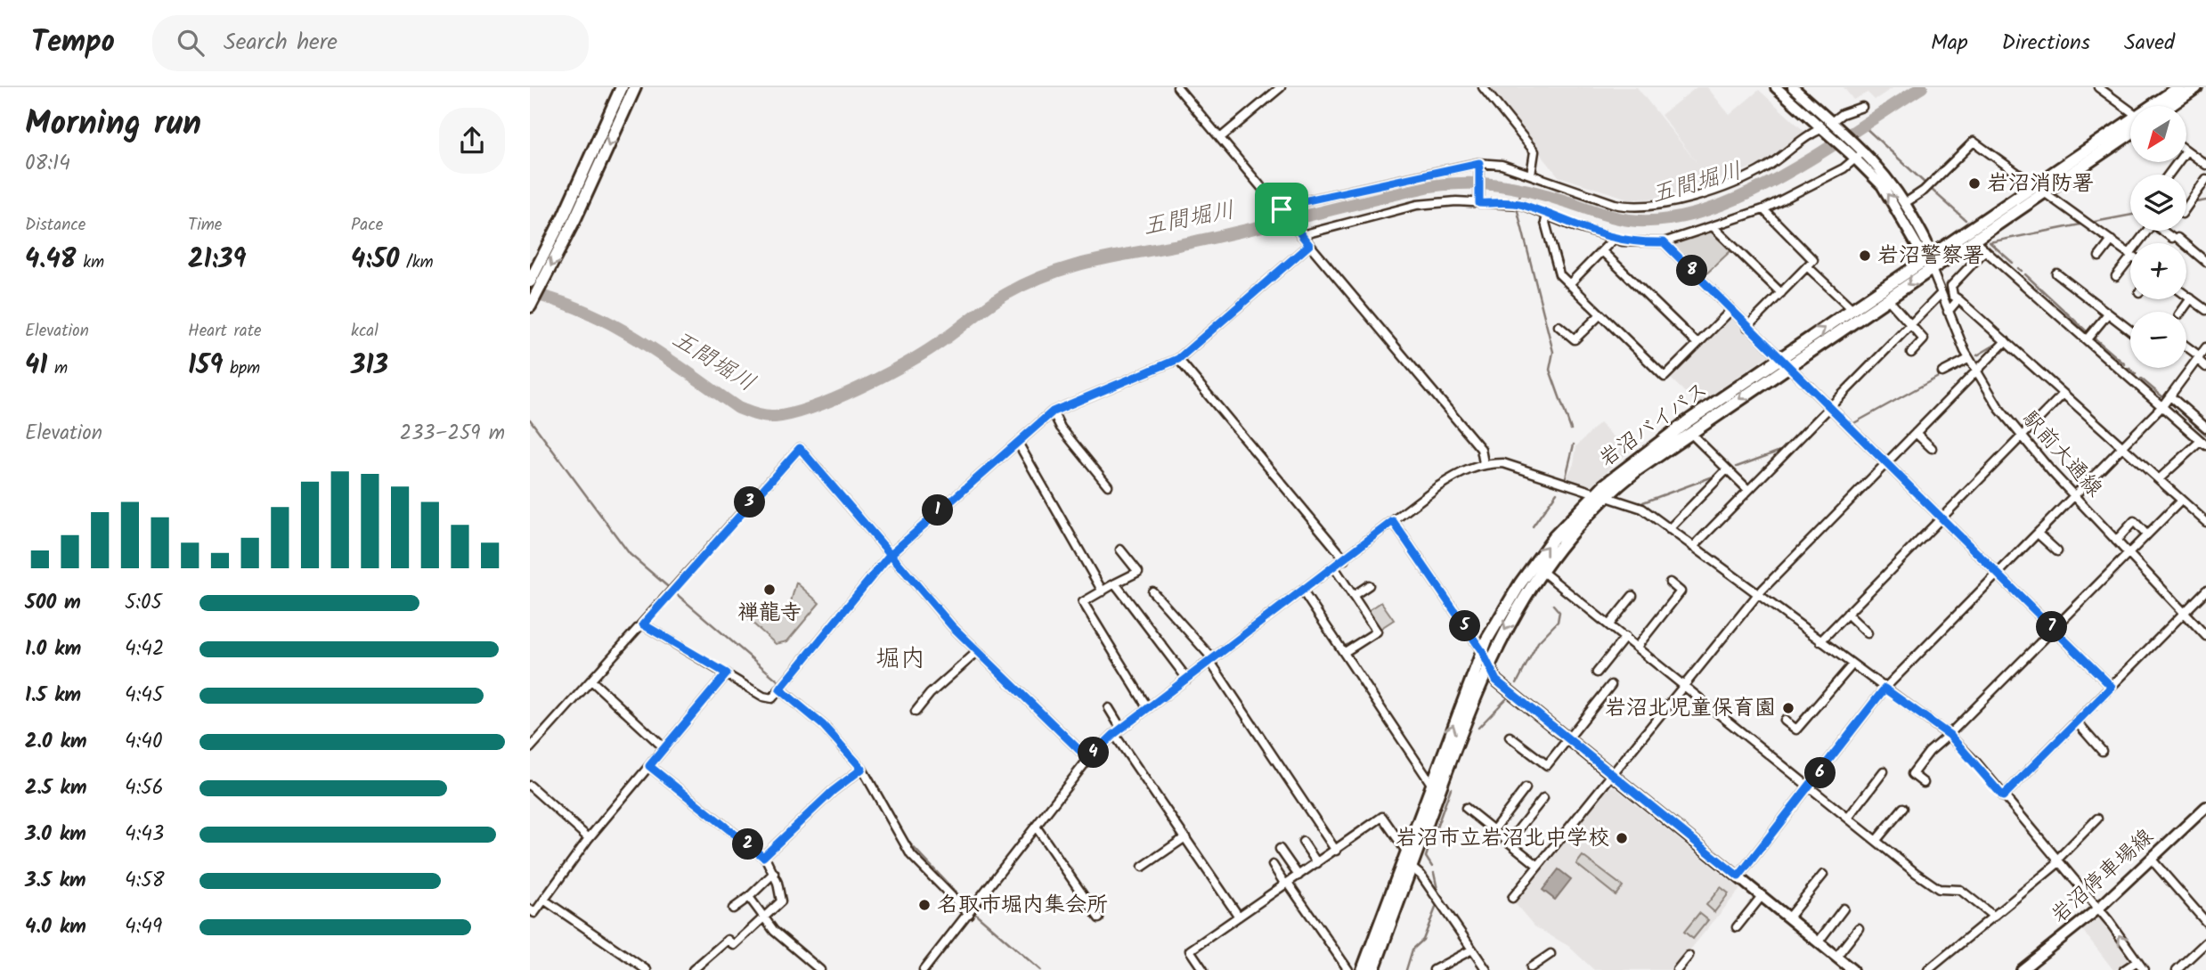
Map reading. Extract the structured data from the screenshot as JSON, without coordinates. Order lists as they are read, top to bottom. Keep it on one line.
{"streets":{"highway":["岩沼バイパス"],"main road":["岩沼停車場線"],"street":["駅前大通線"]},"crossings":[["岩沼バイパス","駅前大通線"]],"districts":["堀内"],"water":["五間堀川"],"places":["岩沼消防署","岩沼警察署","禅龍寺","岩沼北児童保育園","岩沼市立岩沼北中学校","名取市堀内集会所"],"north":"bottom left","page":{"header":"Tempo","search":"Search here","nav":["Map","Directions","Saved"],"heading":["Morning run","08:14"],"map_buttons":["+","−"],"stats":[["Distance","4.48 km"],["Time","21:39"],["Pace","4:50 /km"],["Elevation","41 m"],["Heart rate","159 bpm"],["kcal","313"]],"pins":["8","3","1","5","7","4","6","2"],"chart":["Elevation","233–259 m"],"list":[{"name":"500 m","note":"5:05"},{"name":"1.0 km","note":"4:42"},{"name":"1.5 km","note":"4:45"},{"name":"2.0 km","note":"4:40"},{"name":"2.5 km","note":"4:56"},{"name":"3.0 km","note":"4:43"},{"name":"3.5 km","note":"4:58"},{"name":"4.0 km","note":"4:49"}]}}
